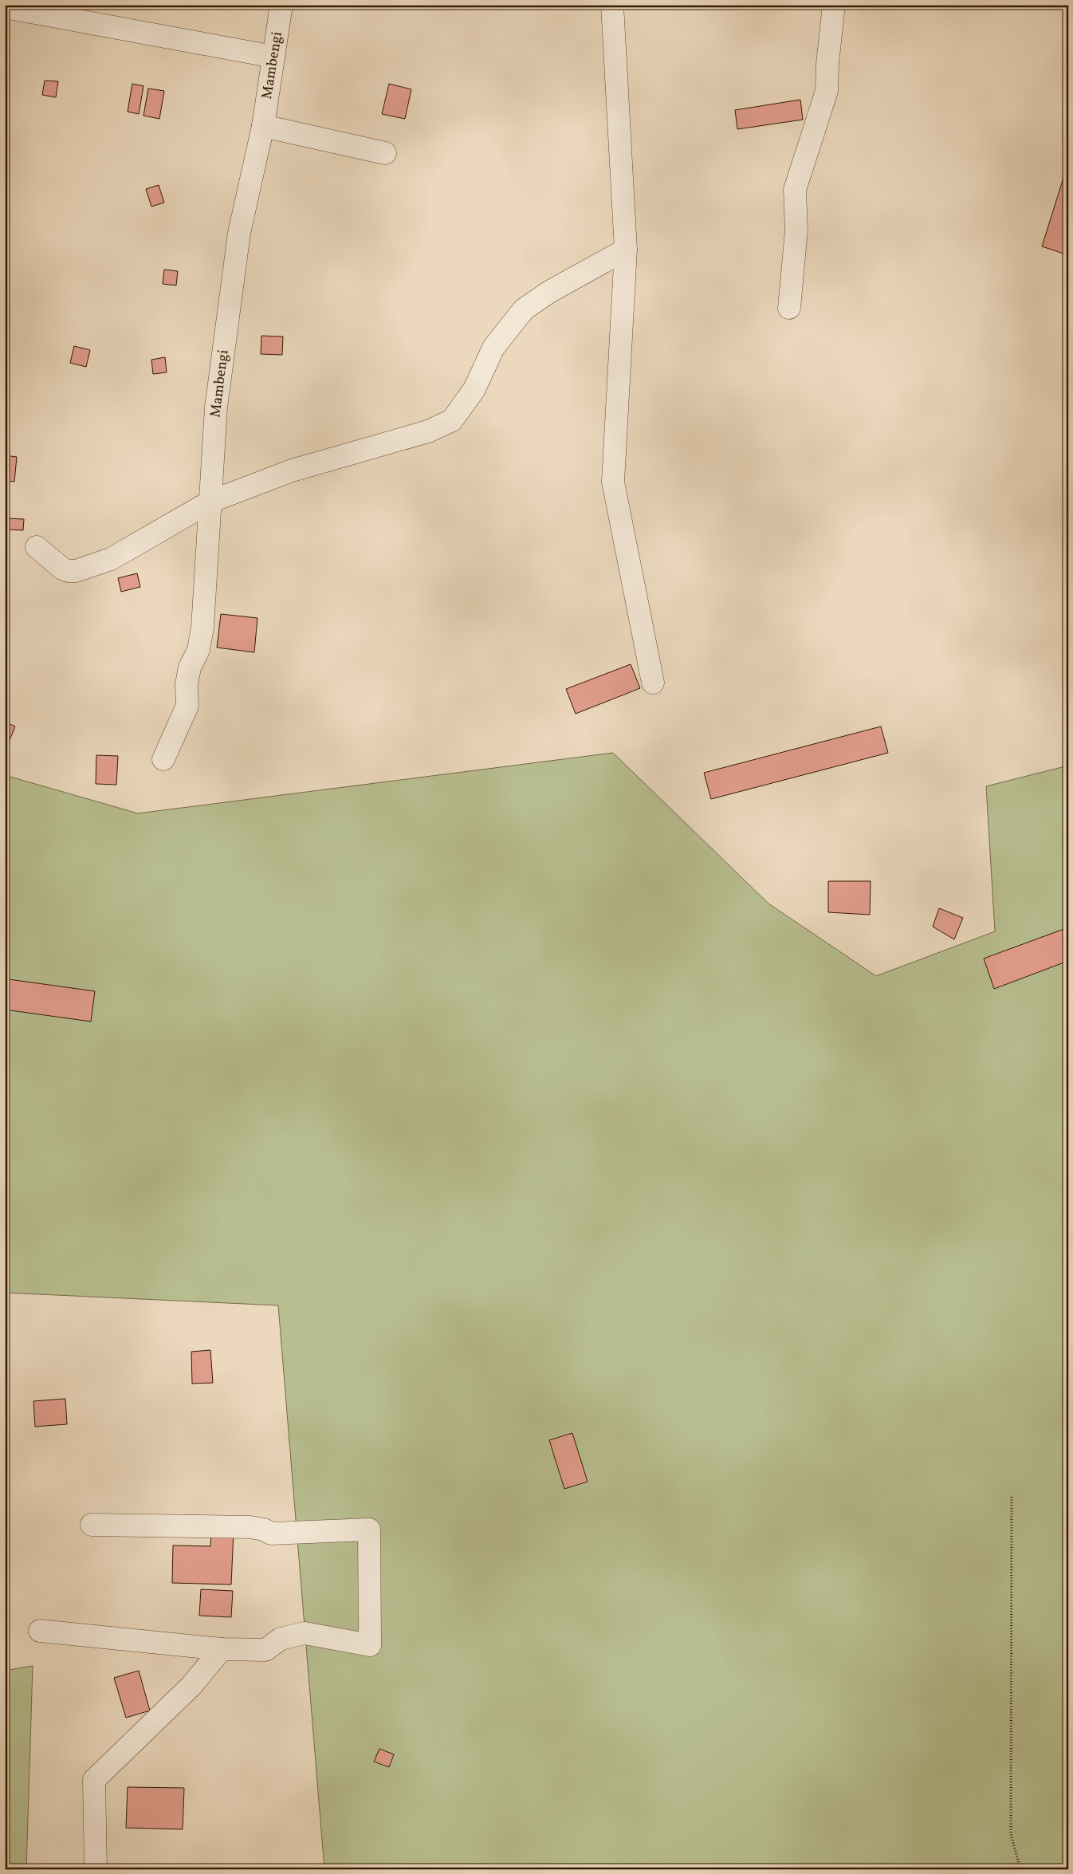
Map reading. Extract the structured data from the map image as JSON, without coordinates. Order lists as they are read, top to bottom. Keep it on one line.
{"streets":{"street":["Mambengi"]}}
